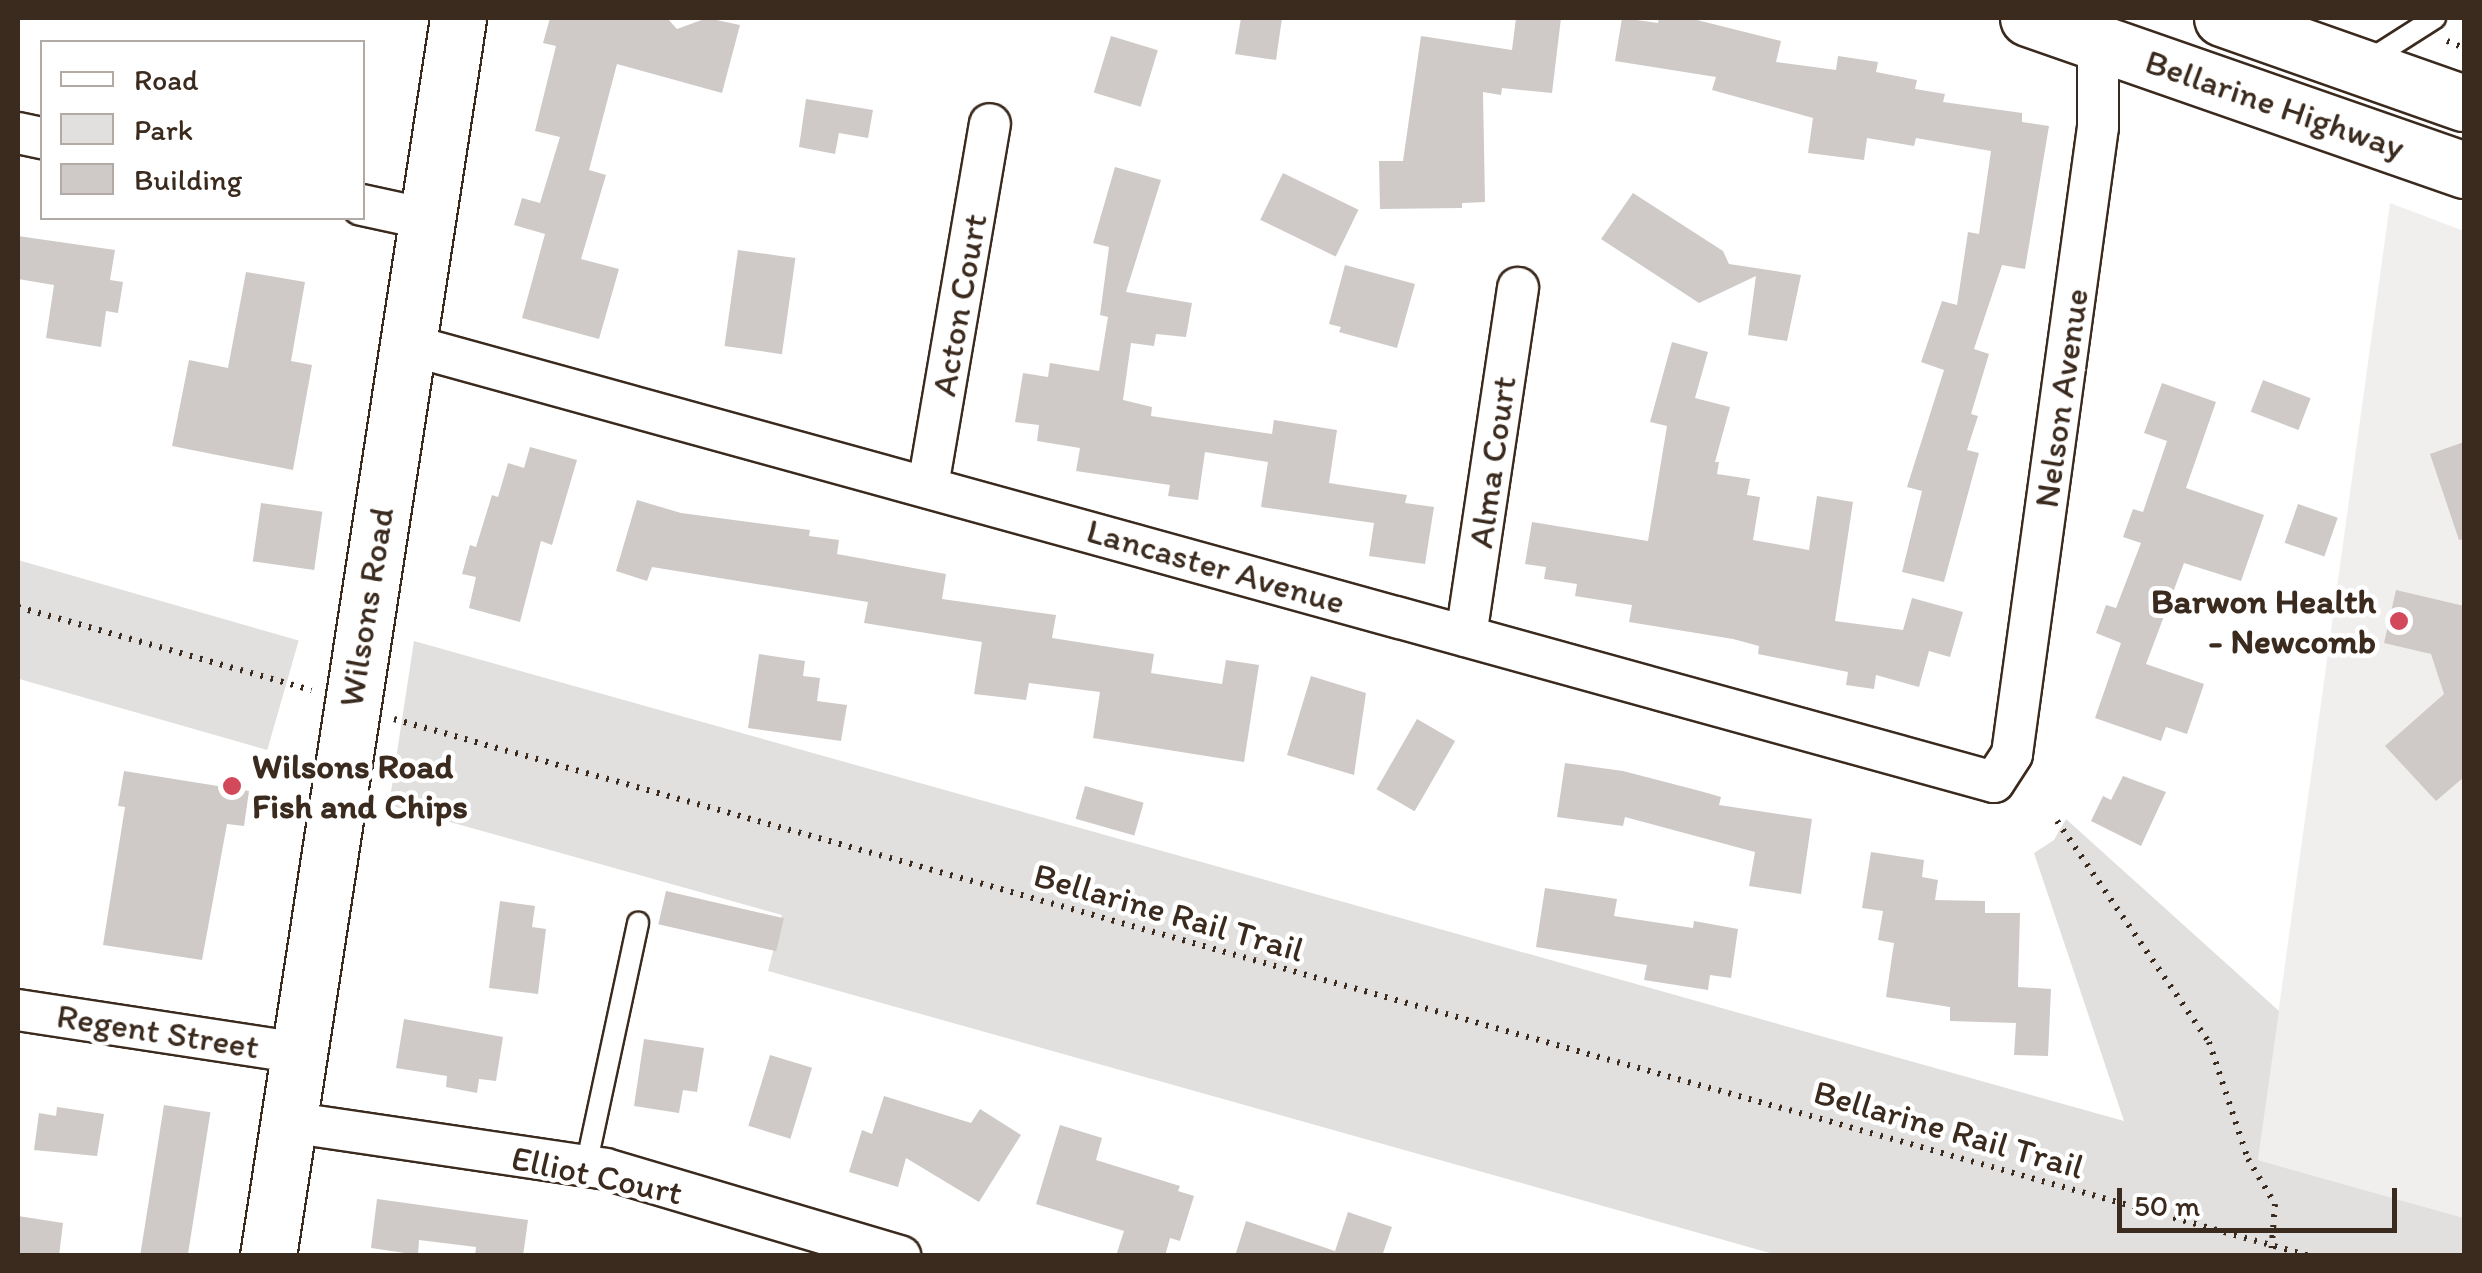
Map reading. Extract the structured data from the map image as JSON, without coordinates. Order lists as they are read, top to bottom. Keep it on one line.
{"streets":{"main road":["Bellarine Highway","Wilsons Road"],"street":["Acton Court","Nelson Avenue","Alma Court","Lancaster Avenue","Regent Street","Elliot Court"],"path":["Bellarine Rail Trail"]},"crossings":[["Bellarine Highway","Nelson Avenue"],["Acton Court","Lancaster Avenue"],["Nelson Avenue","Lancaster Avenue"],["Alma Court","Lancaster Avenue"],["Lancaster Avenue","Wilsons Road"],["Wilsons Road","Bellarine Rail Trail"],["Wilsons Road","Regent Street"],["Wilsons Road","Elliot Court"]],"places":["Barwon Health - Newcomb","Wilsons Road Fish and Chips"],"legend":["Road","Park","Building"],"scale_bar":"50 m"}
